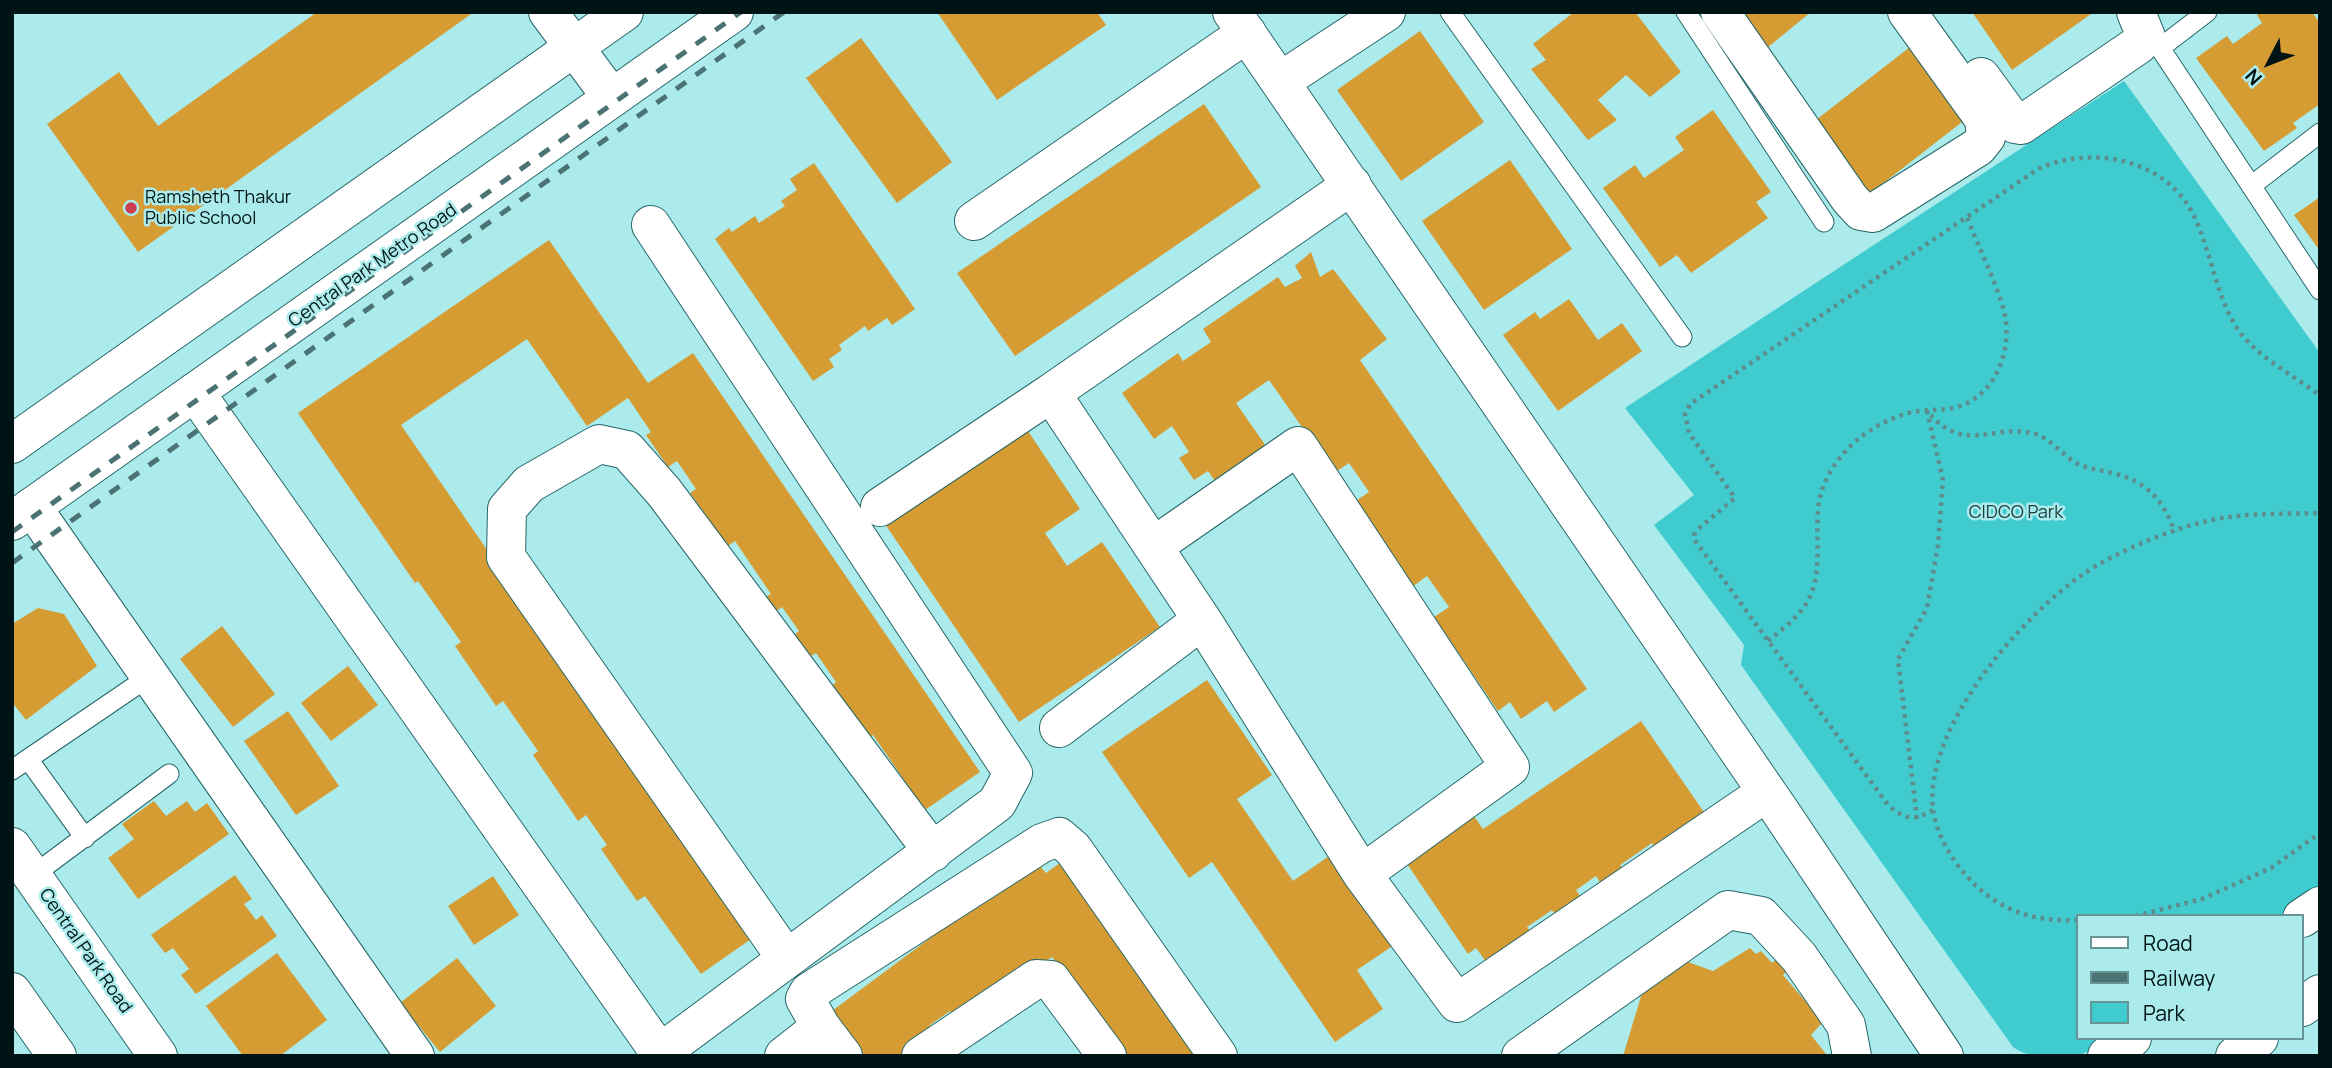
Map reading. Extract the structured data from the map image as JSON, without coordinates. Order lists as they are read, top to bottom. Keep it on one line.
{"streets":{"street":["Central Park Metro Road","Central Park Road"]},"parks":["CIDCO Park"],"places":["Ramsheth Thakur Public School"],"legend":["Road","Railway","Park"],"north":"bottom left"}
